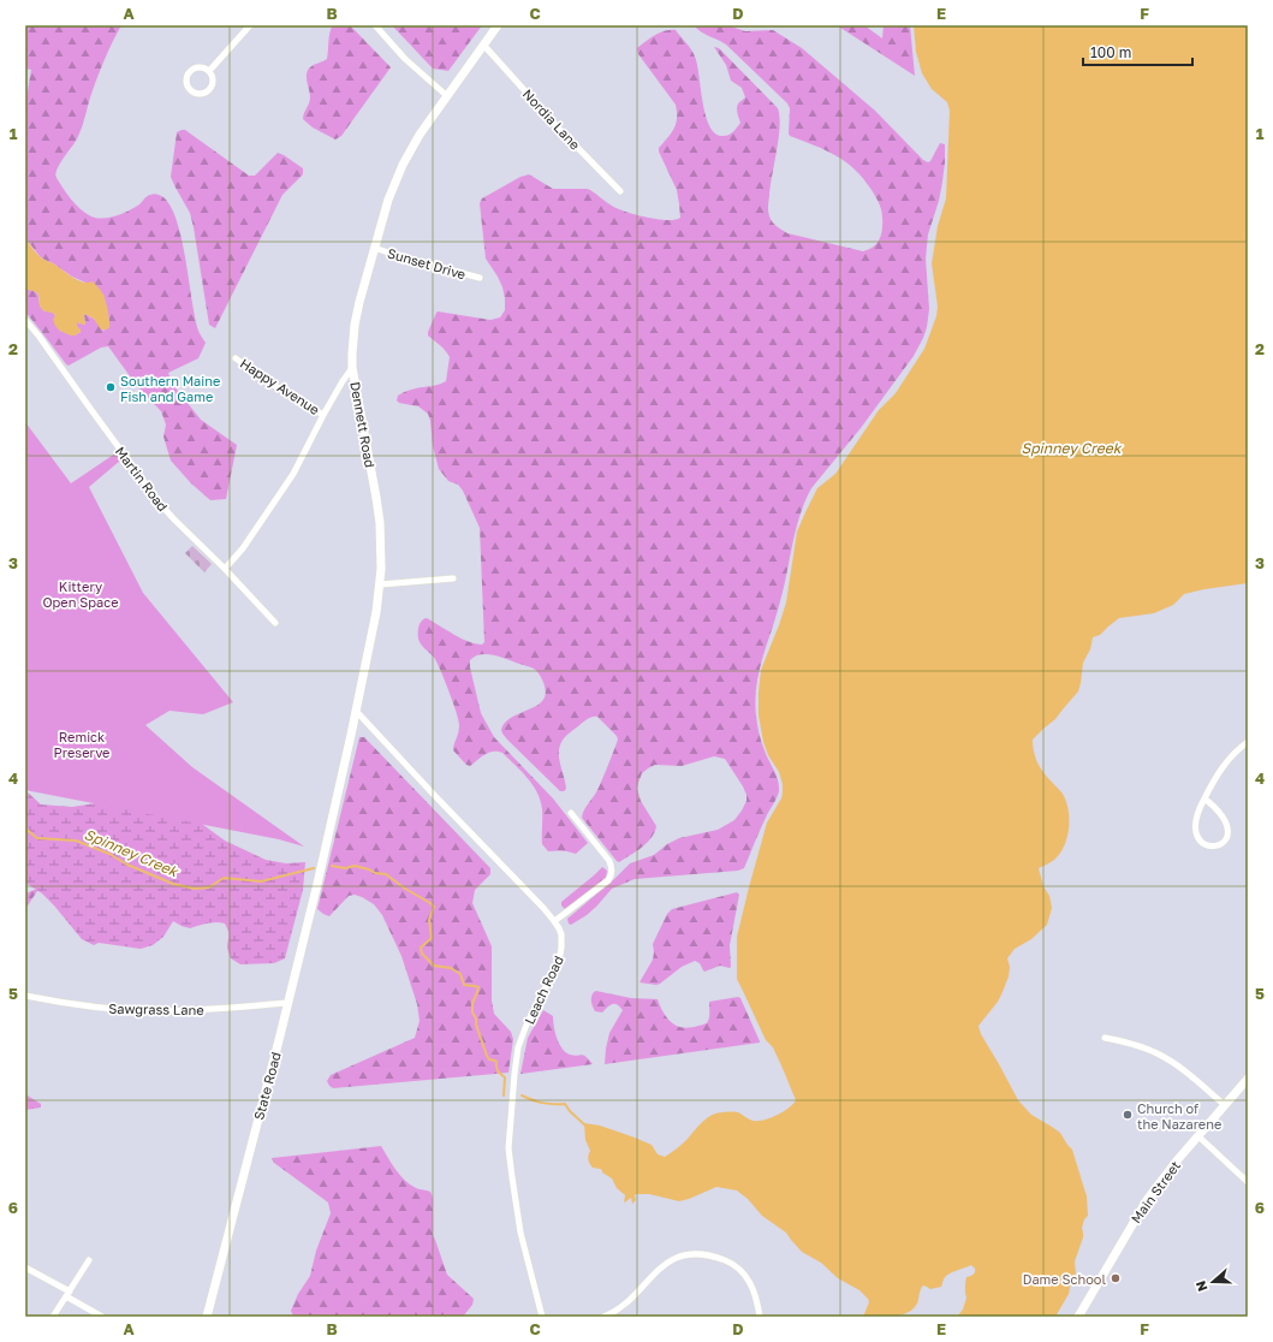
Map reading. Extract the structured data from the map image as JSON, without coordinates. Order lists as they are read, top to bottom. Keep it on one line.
{"streets":{"street":["Nordia Lane","Sunset Drive","Happy Avenue","Dennett Road","Martin Road","Leach Road","Sawgrass Lane","State Road","Main Street"]},"crossings":[["Nordia Lane","Dennett Road"],["Sunset Drive","Dennett Road"],["Dennett Road","Leach Road"],["Dennett Road","State Road"],["Sawgrass Lane","State Road"]],"water":["Spinney Creek"],"parks":["Kittery Open Space","Remick Preserve"],"places":["Southern Maine Fish and Game","Church of the Nazarene","Dame School"],"scale_bar":"100 m","north":"left","grid":{"columns":["A","B","C","D","E","F"],"rows":["1","2","3","4","5","6"]}}
